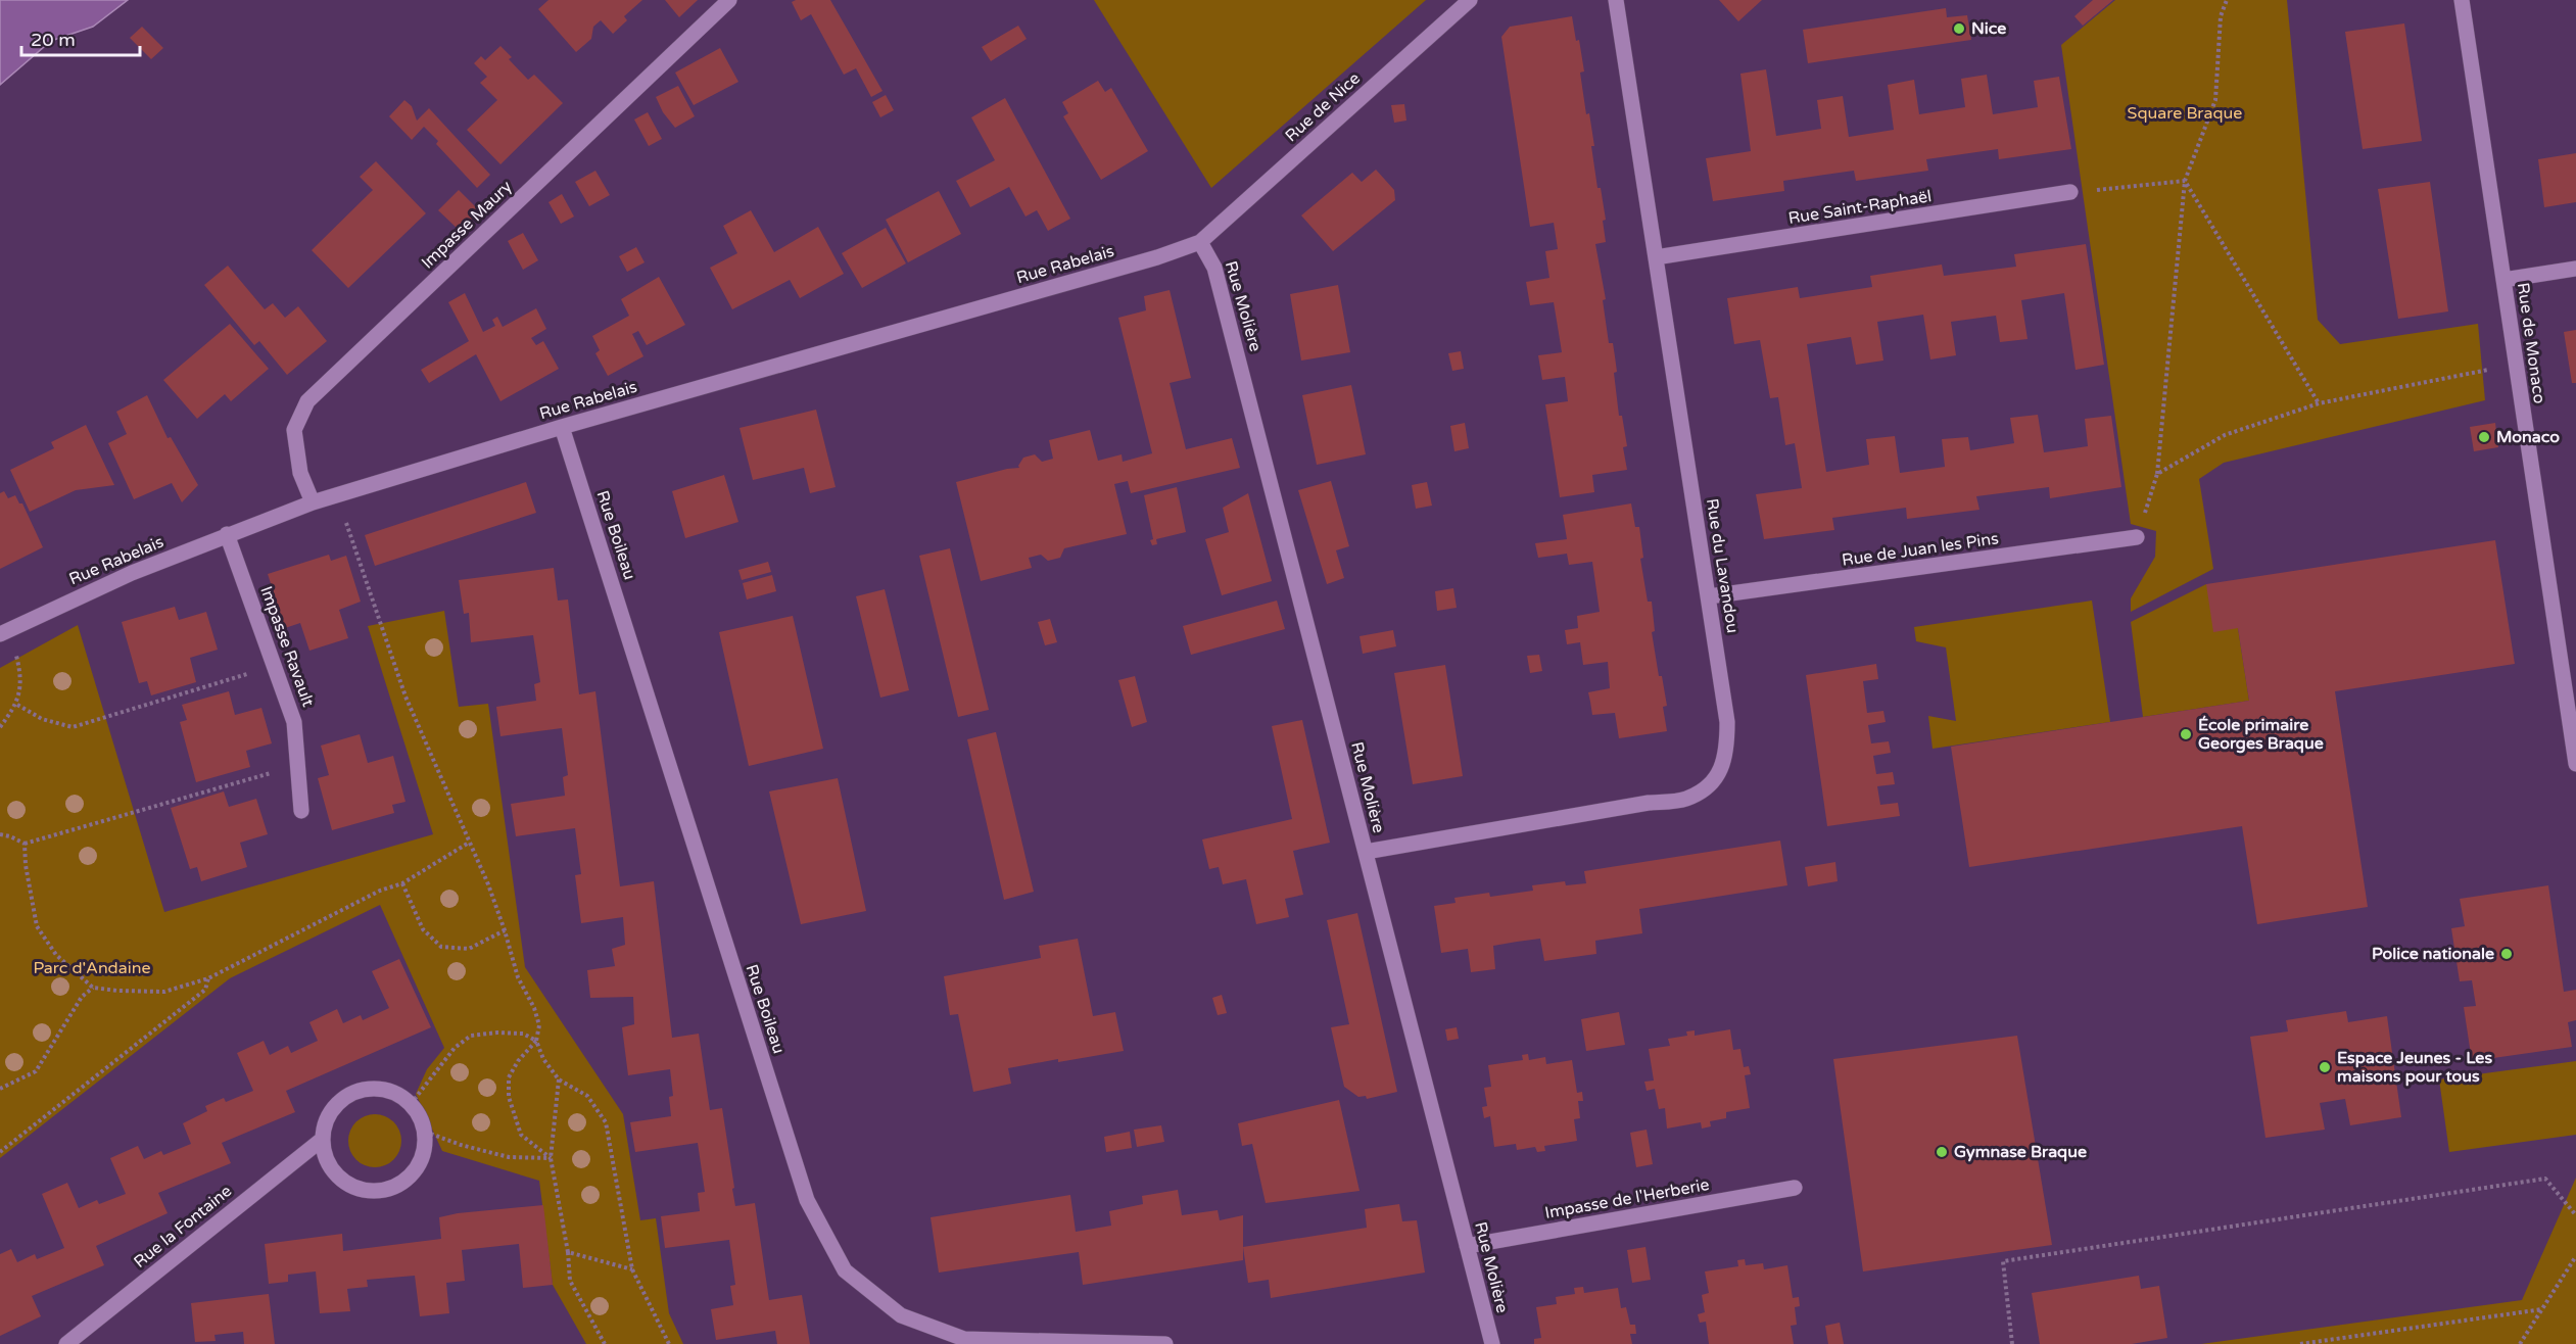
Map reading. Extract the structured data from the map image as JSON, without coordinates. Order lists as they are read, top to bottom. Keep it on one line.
{"streets":{"street":["Rue de Nice","Rue Saint-Raphaël","Impasse Maury","Rue Rabelais","Rue Molière","Rue de Monaco","Rue Boileau","Rue de Juan les Pins","Rue du Lavandou","Impasse Ravault","Impasse de l'Herberie","Rue la Fontaine"]},"crossings":[["Rue de Nice","Rue Rabelais"],["Rue de Nice","Rue Molière"],["Rue Saint-Raphaël","Rue du Lavandou"],["Impasse Maury","Rue Rabelais"],["Rue Rabelais","Rue Molière"],["Rue Rabelais","Rue Boileau"],["Rue Rabelais","Impasse Ravault"],["Rue Molière","Rue du Lavandou"],["Rue Molière","Impasse de l'Herberie"],["Rue de Juan les Pins","Rue du Lavandou"]],"parks":["Square Braque","Parc d'Andaine"],"places":["Nice","Monaco","École primaire Georges Braque","Police nationale","Espace Jeunes - Les maisons pour tous","Gymnase Braque"],"scale_bar":"20 m"}
